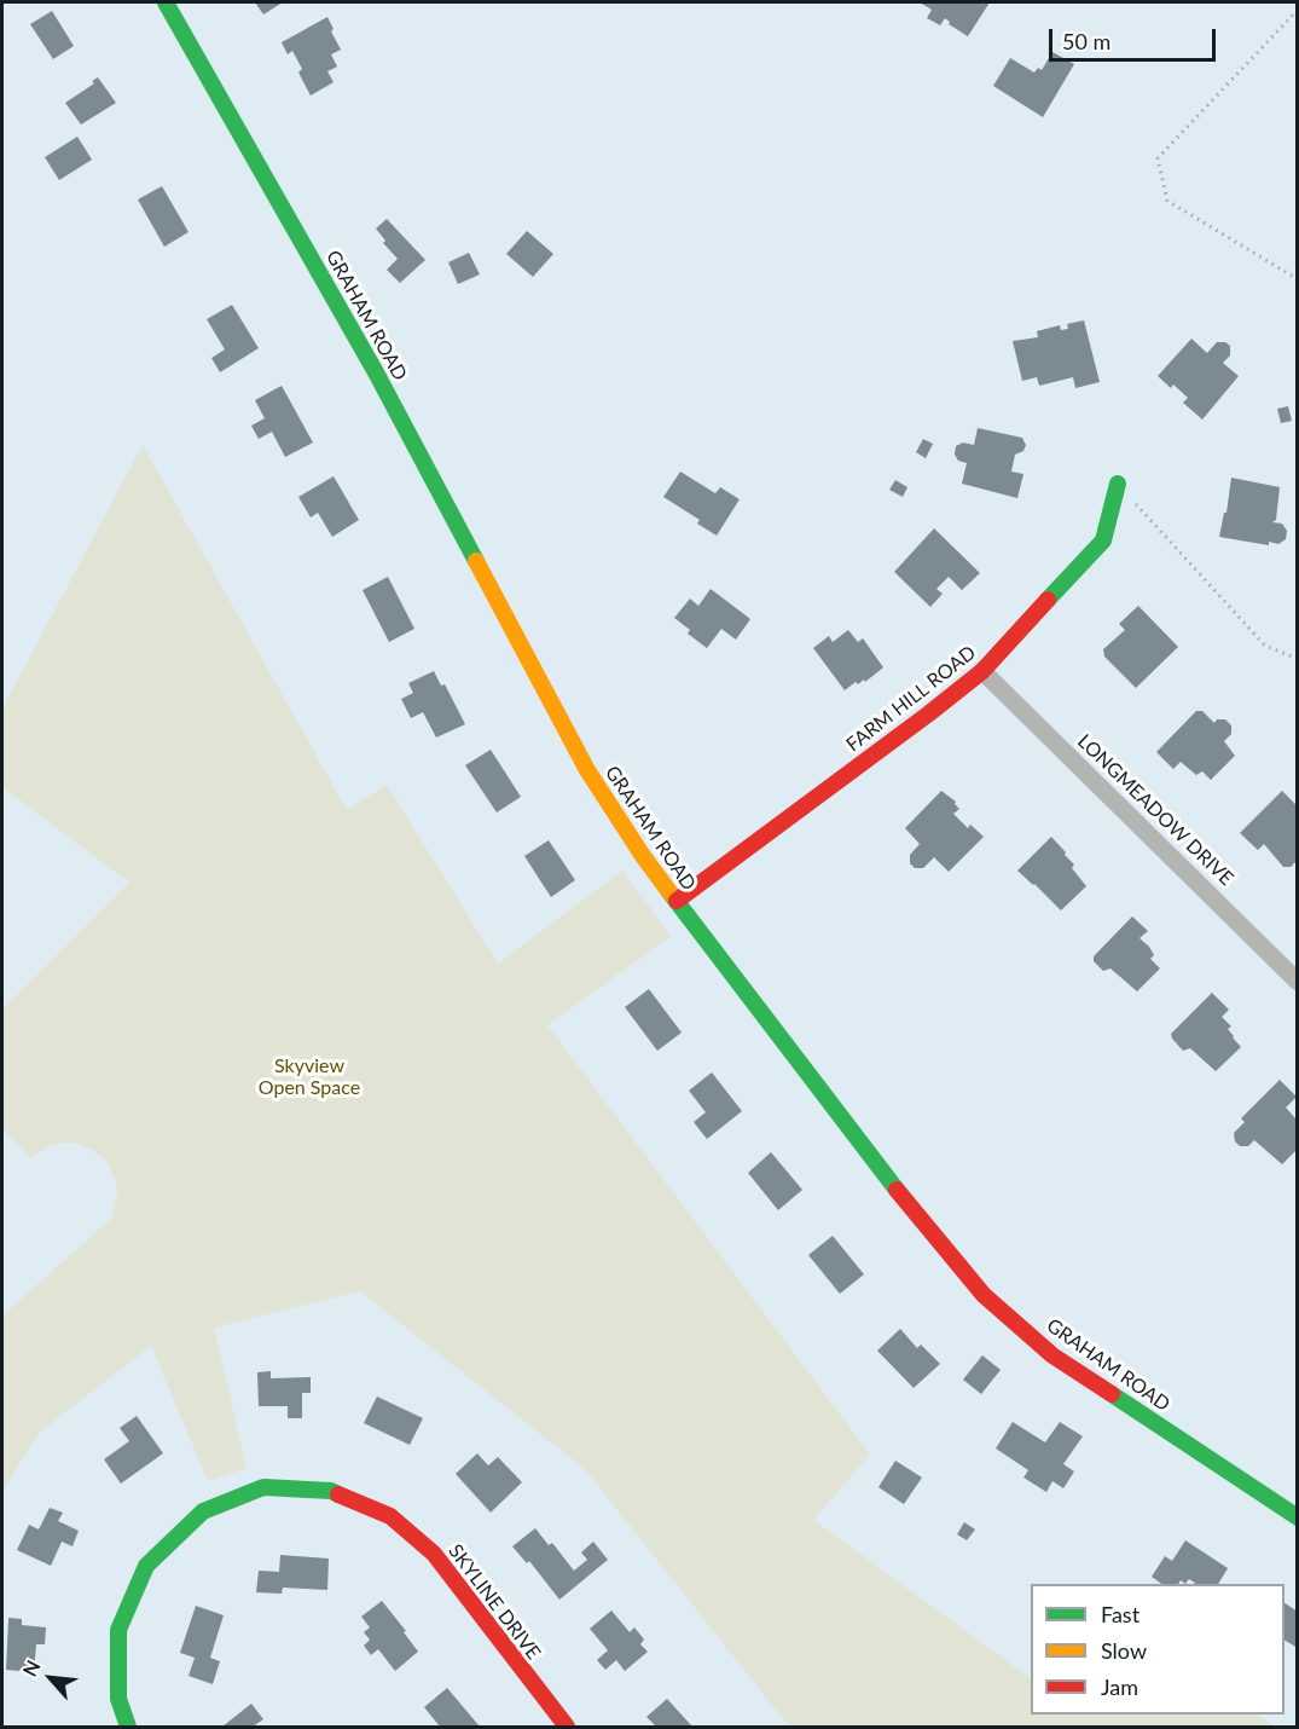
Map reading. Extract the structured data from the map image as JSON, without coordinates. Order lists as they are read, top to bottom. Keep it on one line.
{"streets":{"street":["GRAHAM ROAD","FARM HILL ROAD","LONGMEADOW DRIVE","SKYLINE DRIVE"]},"crossings":[["GRAHAM ROAD","FARM HILL ROAD"],["FARM HILL ROAD","LONGMEADOW DRIVE"]],"parks":["Skyview Open Space"],"legend":["Fast","Slow","Jam"],"scale_bar":"50 m","north":"top left"}
